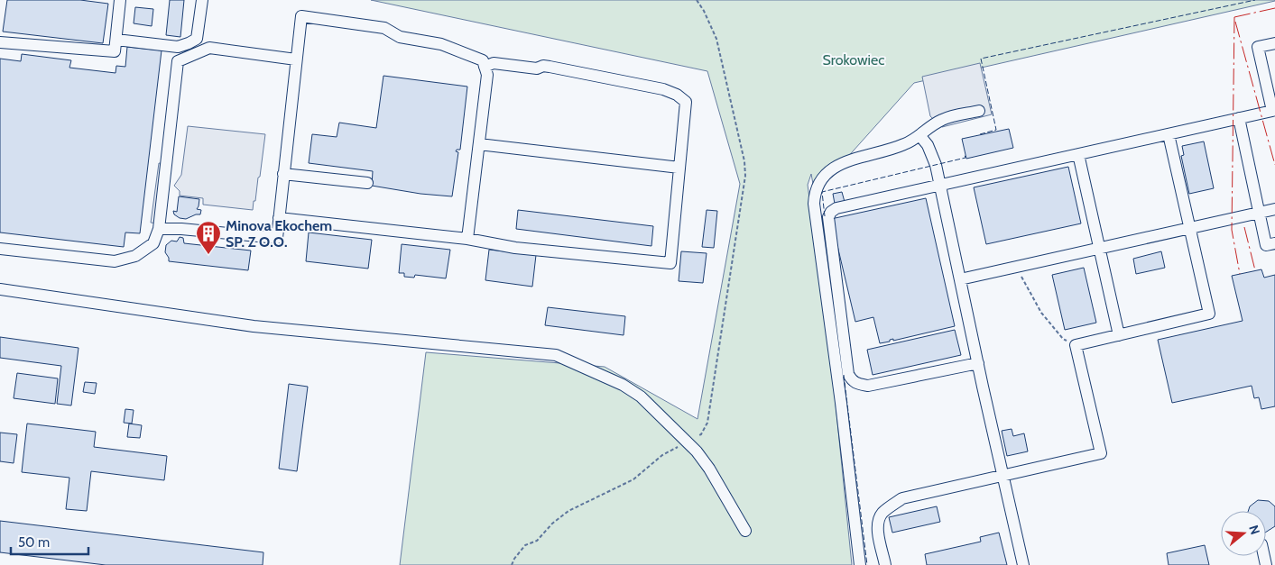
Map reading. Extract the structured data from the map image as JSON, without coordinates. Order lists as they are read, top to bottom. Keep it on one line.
{"parks":["Srokowiec"],"places":{"building":["Minova Ekochem SP. Z O.O."]},"scale_bar":"50 m","north":"right"}
